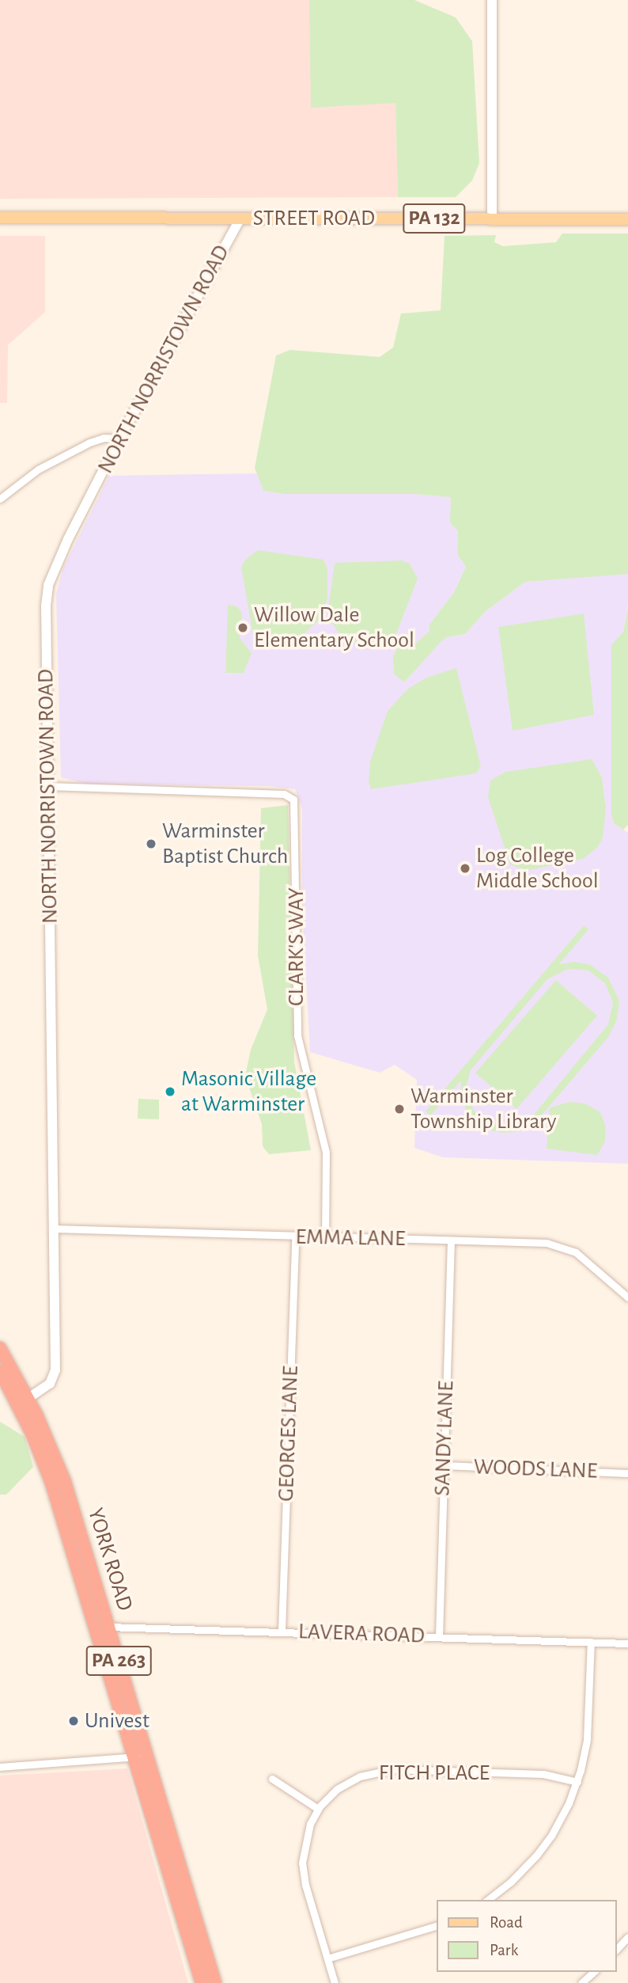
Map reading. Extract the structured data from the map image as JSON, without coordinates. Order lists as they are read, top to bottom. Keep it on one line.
{"streets":{"highway":["YORK ROAD","PA 263"],"main road":["STREET ROAD","PA 132"],"street":["NORTH NORRISTOWN ROAD","CLARK'S WAY","EMMA LANE","GEORGES LANE","SANDY LANE","WOODS LANE","LAVERA ROAD","FITCH PLACE"]},"crossings":[["STREET ROAD","NORTH NORRISTOWN ROAD"],["NORTH NORRISTOWN ROAD","CLARK'S WAY"],["NORTH NORRISTOWN ROAD","EMMA LANE"],["NORTH NORRISTOWN ROAD","YORK ROAD"],["CLARK'S WAY","EMMA LANE"],["EMMA LANE","GEORGES LANE"],["EMMA LANE","SANDY LANE"],["GEORGES LANE","LAVERA ROAD"],["SANDY LANE","WOODS LANE"],["SANDY LANE","LAVERA ROAD"],["YORK ROAD","LAVERA ROAD"]],"places":["Willow Dale Elementary School","Warminster Baptist Church","Log College Middle School","Masonic Village at Warminster","Warminster Township Library","Univest"],"legend":["Road","Park"]}
